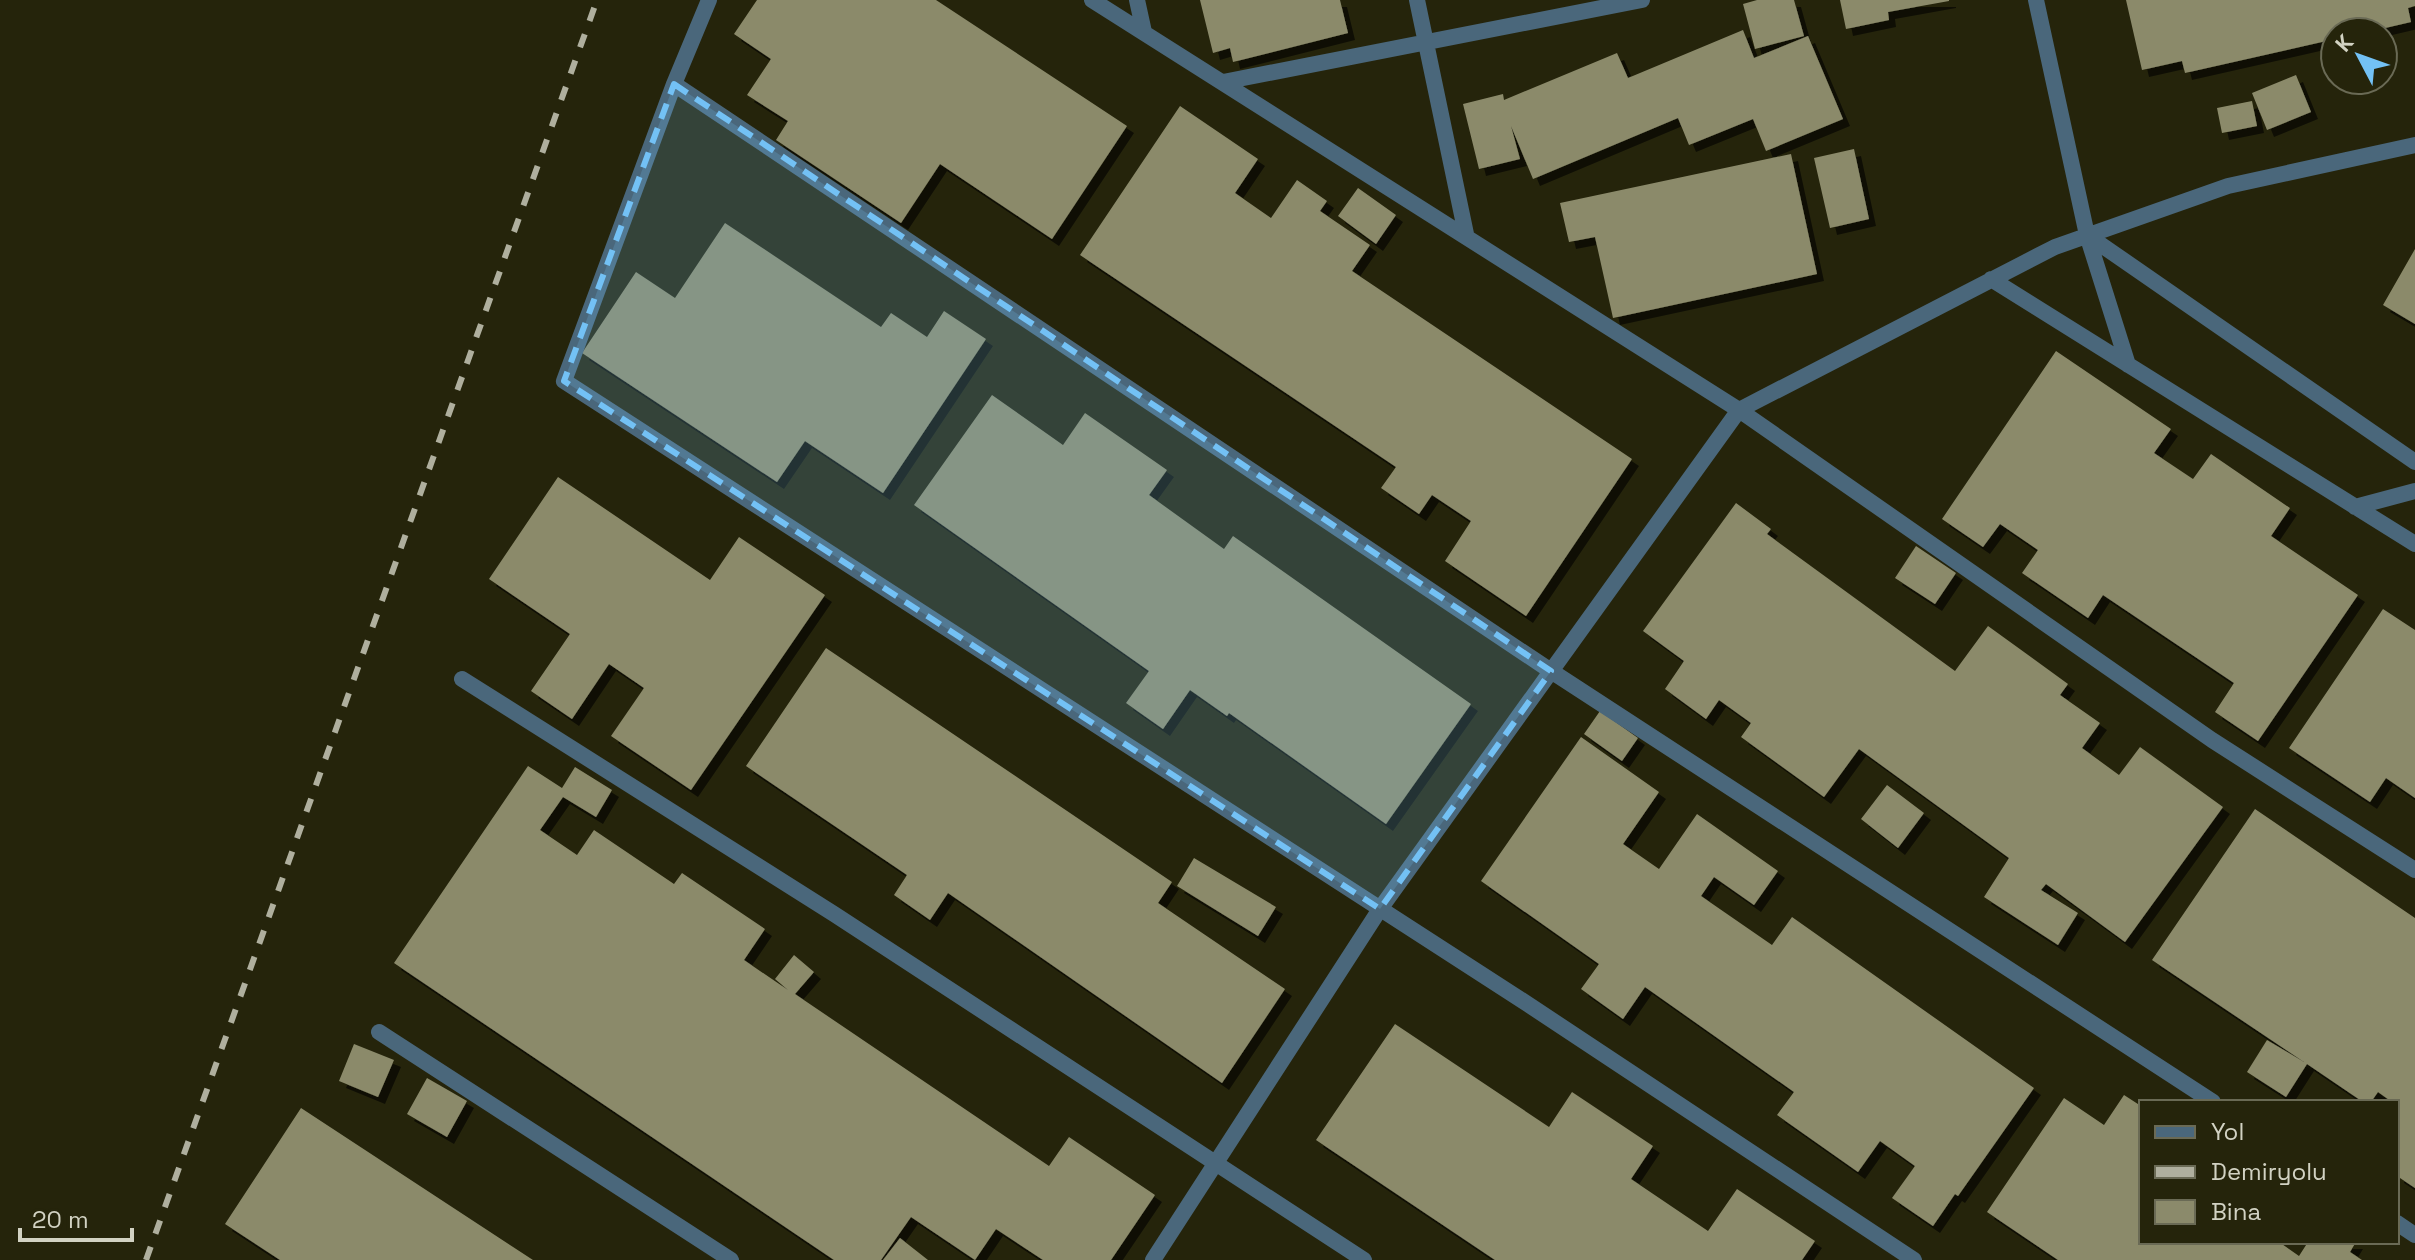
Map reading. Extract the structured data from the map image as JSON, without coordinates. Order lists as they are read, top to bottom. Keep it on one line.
{"legend":["Yol","Demiryolu","Bina"],"scale_bar":"20 m","north":"top left"}
